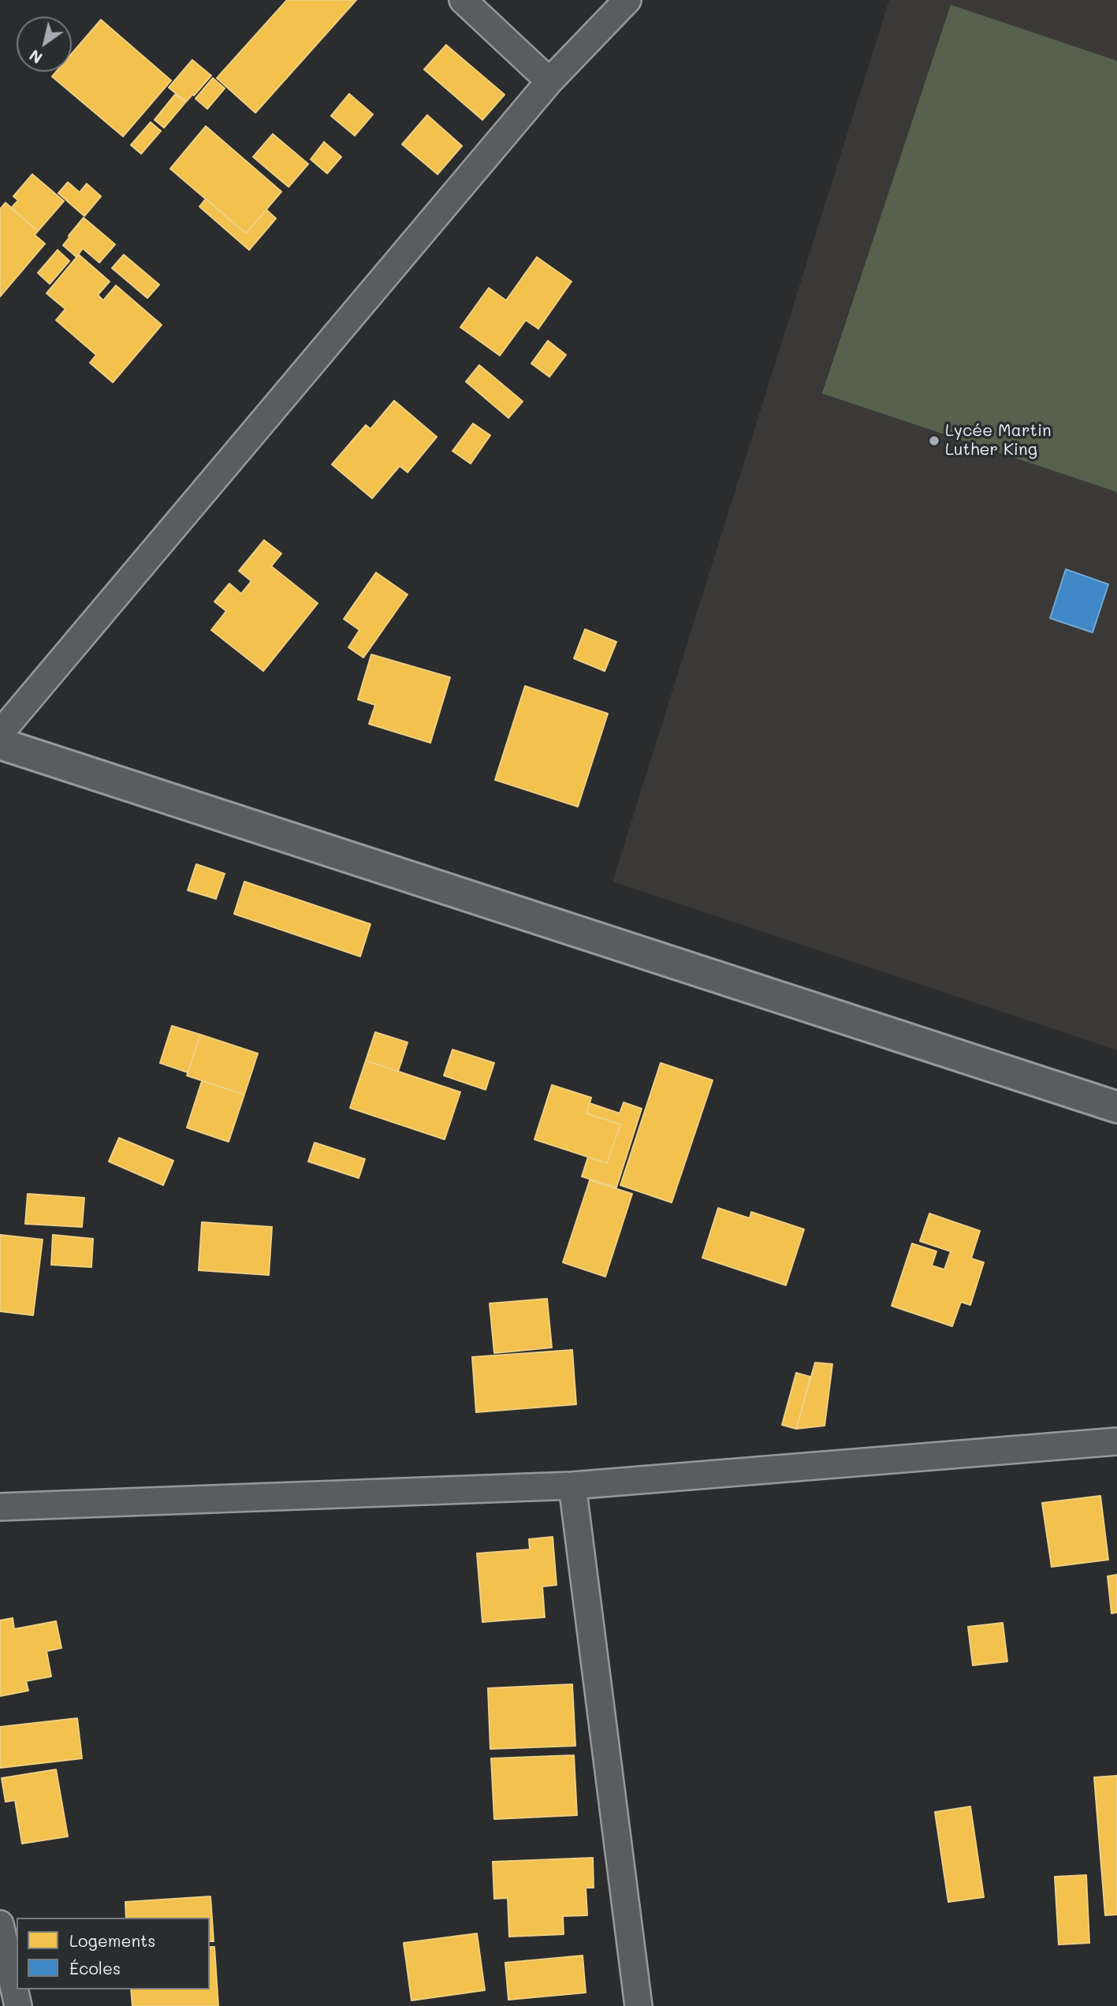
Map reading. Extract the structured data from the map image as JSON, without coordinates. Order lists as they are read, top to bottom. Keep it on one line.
{"places":["Lycée Martin Luther King"],"legend":["Logements","Écoles"],"north":"bottom left"}
